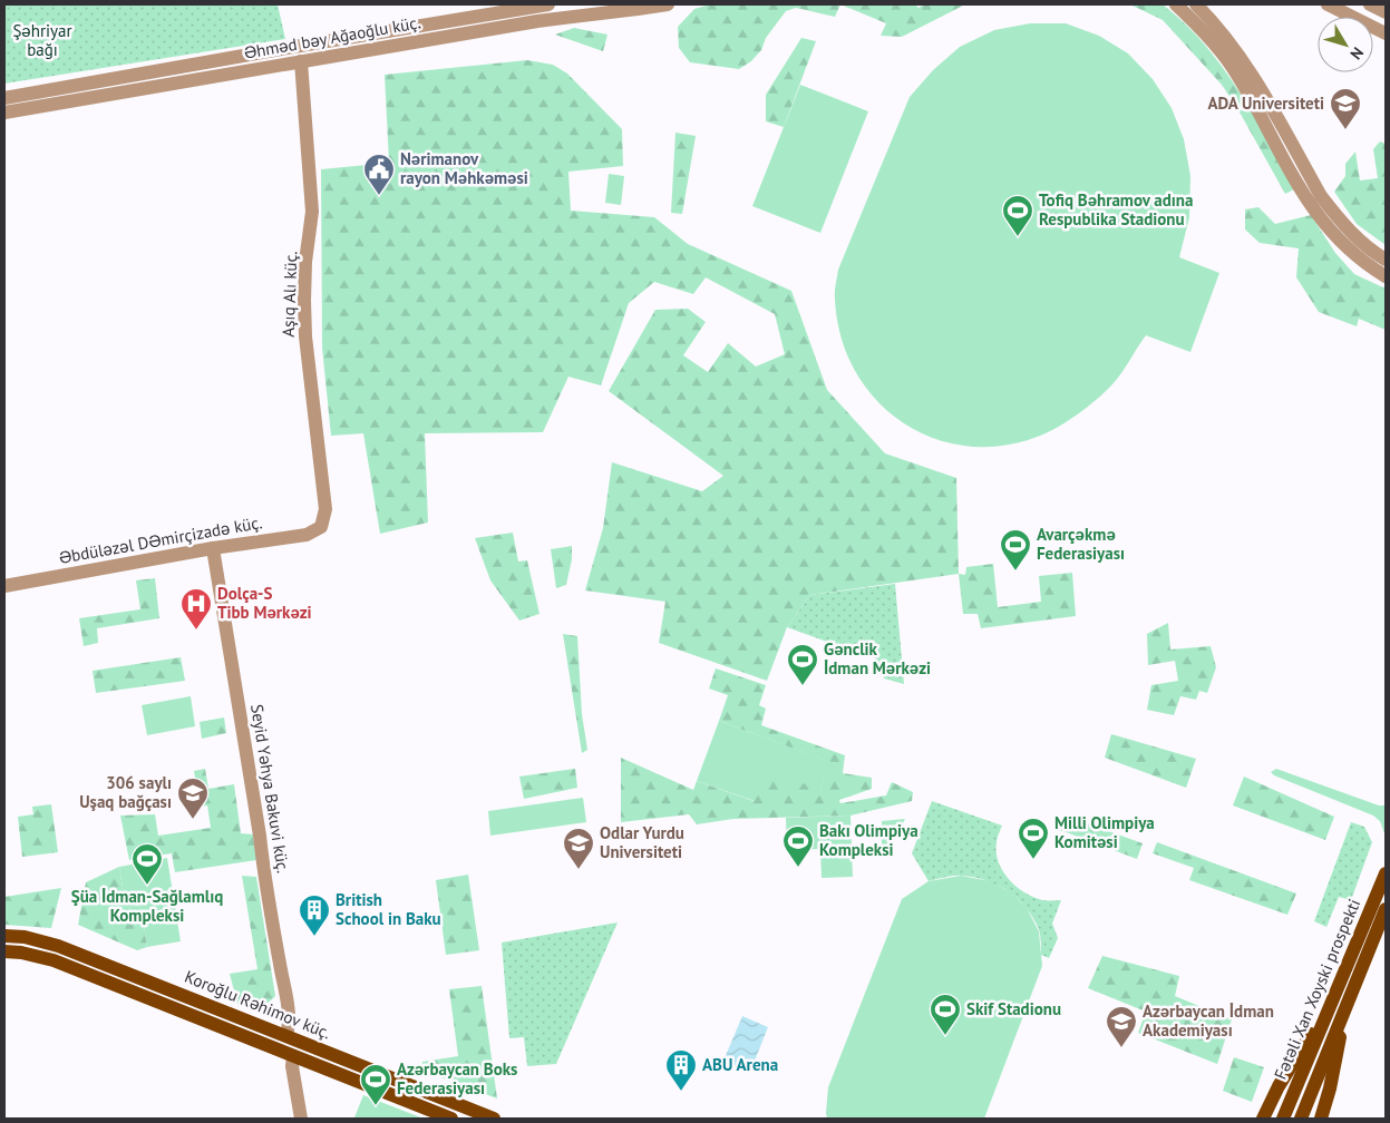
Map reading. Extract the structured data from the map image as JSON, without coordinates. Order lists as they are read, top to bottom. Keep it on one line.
{"streets":{"main road":["Fətəli Xan Xoyski prospekti","Koroğlu Rəhimov küç."],"street":["Əhməd bəy Ağaoğlu küç.","Aşıq Alı küç.","Əbdüləzəl DƏmirçizadə küç.","Seyid Yəhya Bakuvi küç."]},"crossings":[["Əhməd bəy Ağaoğlu küç.","Aşıq Alı küç."],["Aşıq Alı küç.","Əbdüləzəl DƏmirçizadə küç."],["Əbdüləzəl DƏmirçizadə küç.","Seyid Yəhya Bakuvi küç."],["Seyid Yəhya Bakuvi küç.","Koroğlu Rəhimov küç."]],"parks":["Şəhriyar bağı"],"places":{"school or university":["ADA Universiteti","306 saylı Uşaq bağçası","Odlar Yurdu Universiteti","Azərbaycan İdman Akademiyası"],"public building":["Nərimanov rayon Məhkəməsi"],"sports":["Tofiq Bəhramov adına Respublika Stadionu","Avarçəkmə Federasiyası","Gənclik İdman Mərkəzi","Milli Olimpiya Komitəsi","Bakı Olimpiya Kompleksi","Şüa İdman-Sağlamlıq Kompleksi","Skif Stadionu","Azərbaycan Boks Federasiyası"],"hospital":["Dolça-S Tibb Mərkəzi"],"building":["British School in Baku","ABU Arena"]},"north":"bottom right"}
